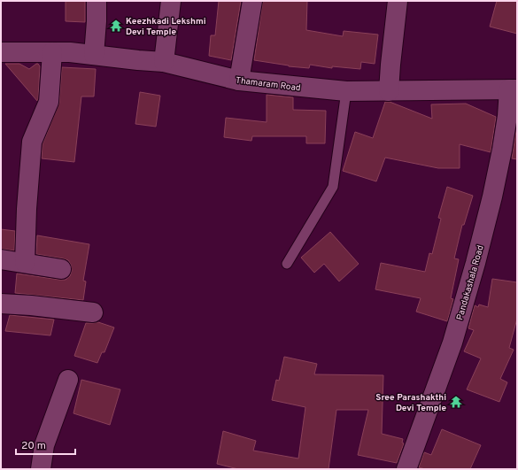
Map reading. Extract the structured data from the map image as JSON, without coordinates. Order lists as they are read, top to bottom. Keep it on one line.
{"streets":{"street":["Thamaram Road","Pandakashala Road"]},"crossings":[["Thamaram Road","Pandakashala Road"]],"places":{"temple":["Keezhkadi Lekshmi Devi Temple","Sree Parashakthi Devi Temple"]},"scale_bar":"20 m"}
